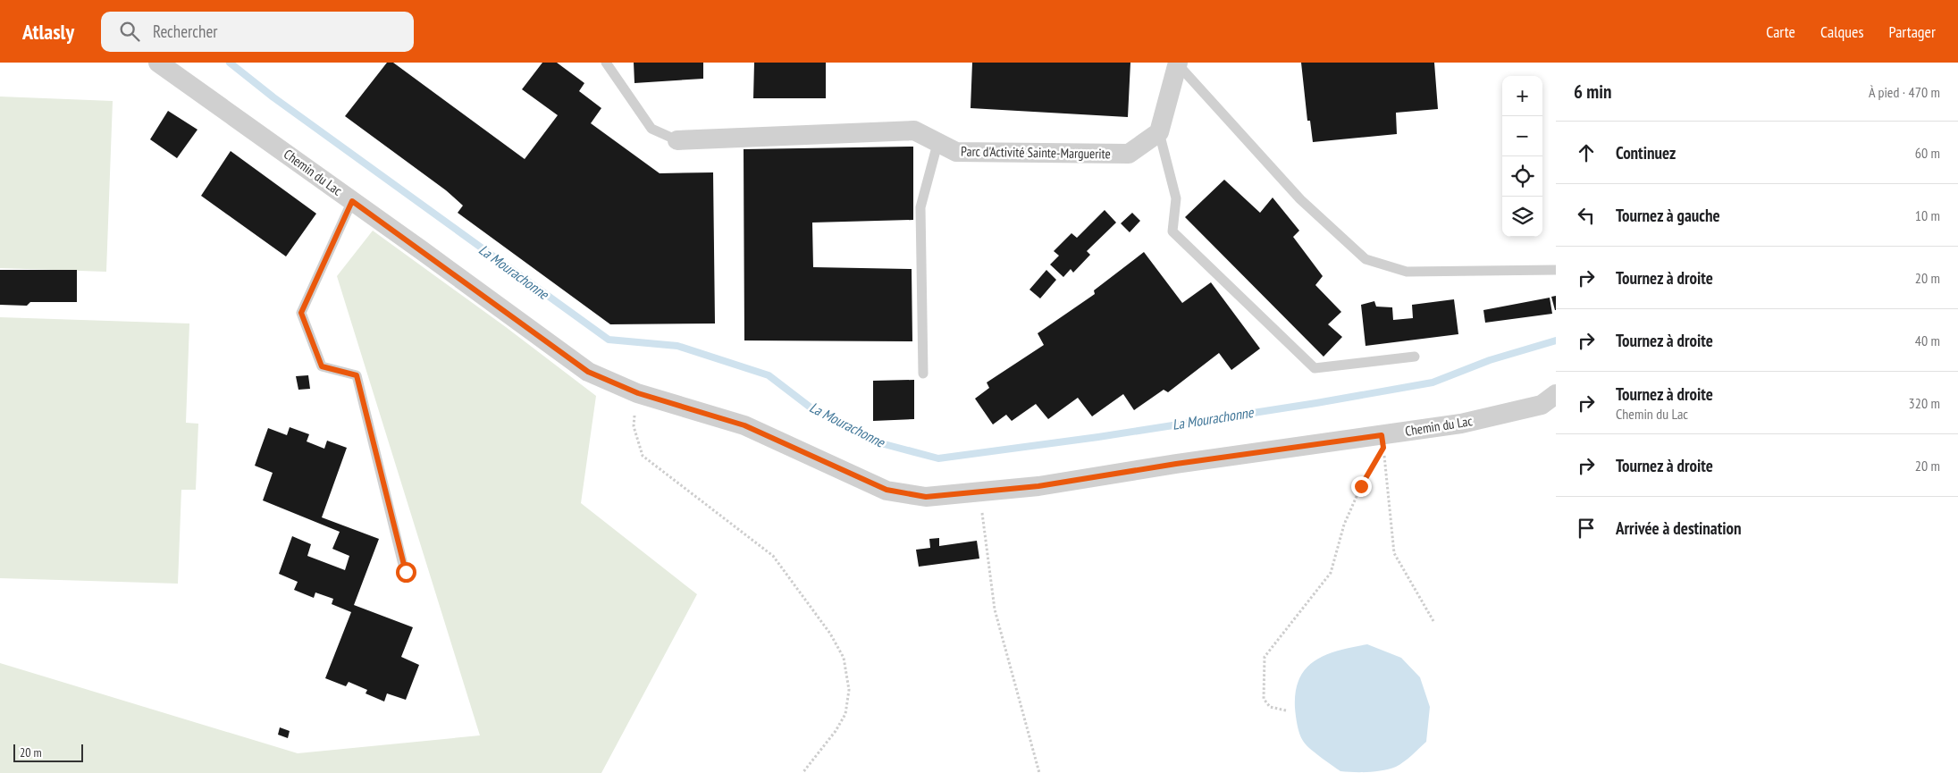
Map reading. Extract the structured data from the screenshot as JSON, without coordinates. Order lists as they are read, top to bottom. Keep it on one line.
{"streets":{"street":["Parc d'Activité Sainte-Marguerite","Chemin du Lac"]},"water":["La Mourachonne"],"scale_bar":"20 m","page":{"header":"Atlasly","search":"Rechercher","nav":["Carte","Calques","Partager"],"heading":["6 min","À pied · 470 m"],"map_buttons":["+","−"],"list":[["Continuez","60 m"],["Tournez à gauche","10 m"],["Tournez à droite","20 m"],["Tournez à droite","40 m"],["Tournez à droite","Chemin du Lac","320 m"],["Tournez à droite","20 m"],"Arrivée à destination"],"scale":"20 m"}}
